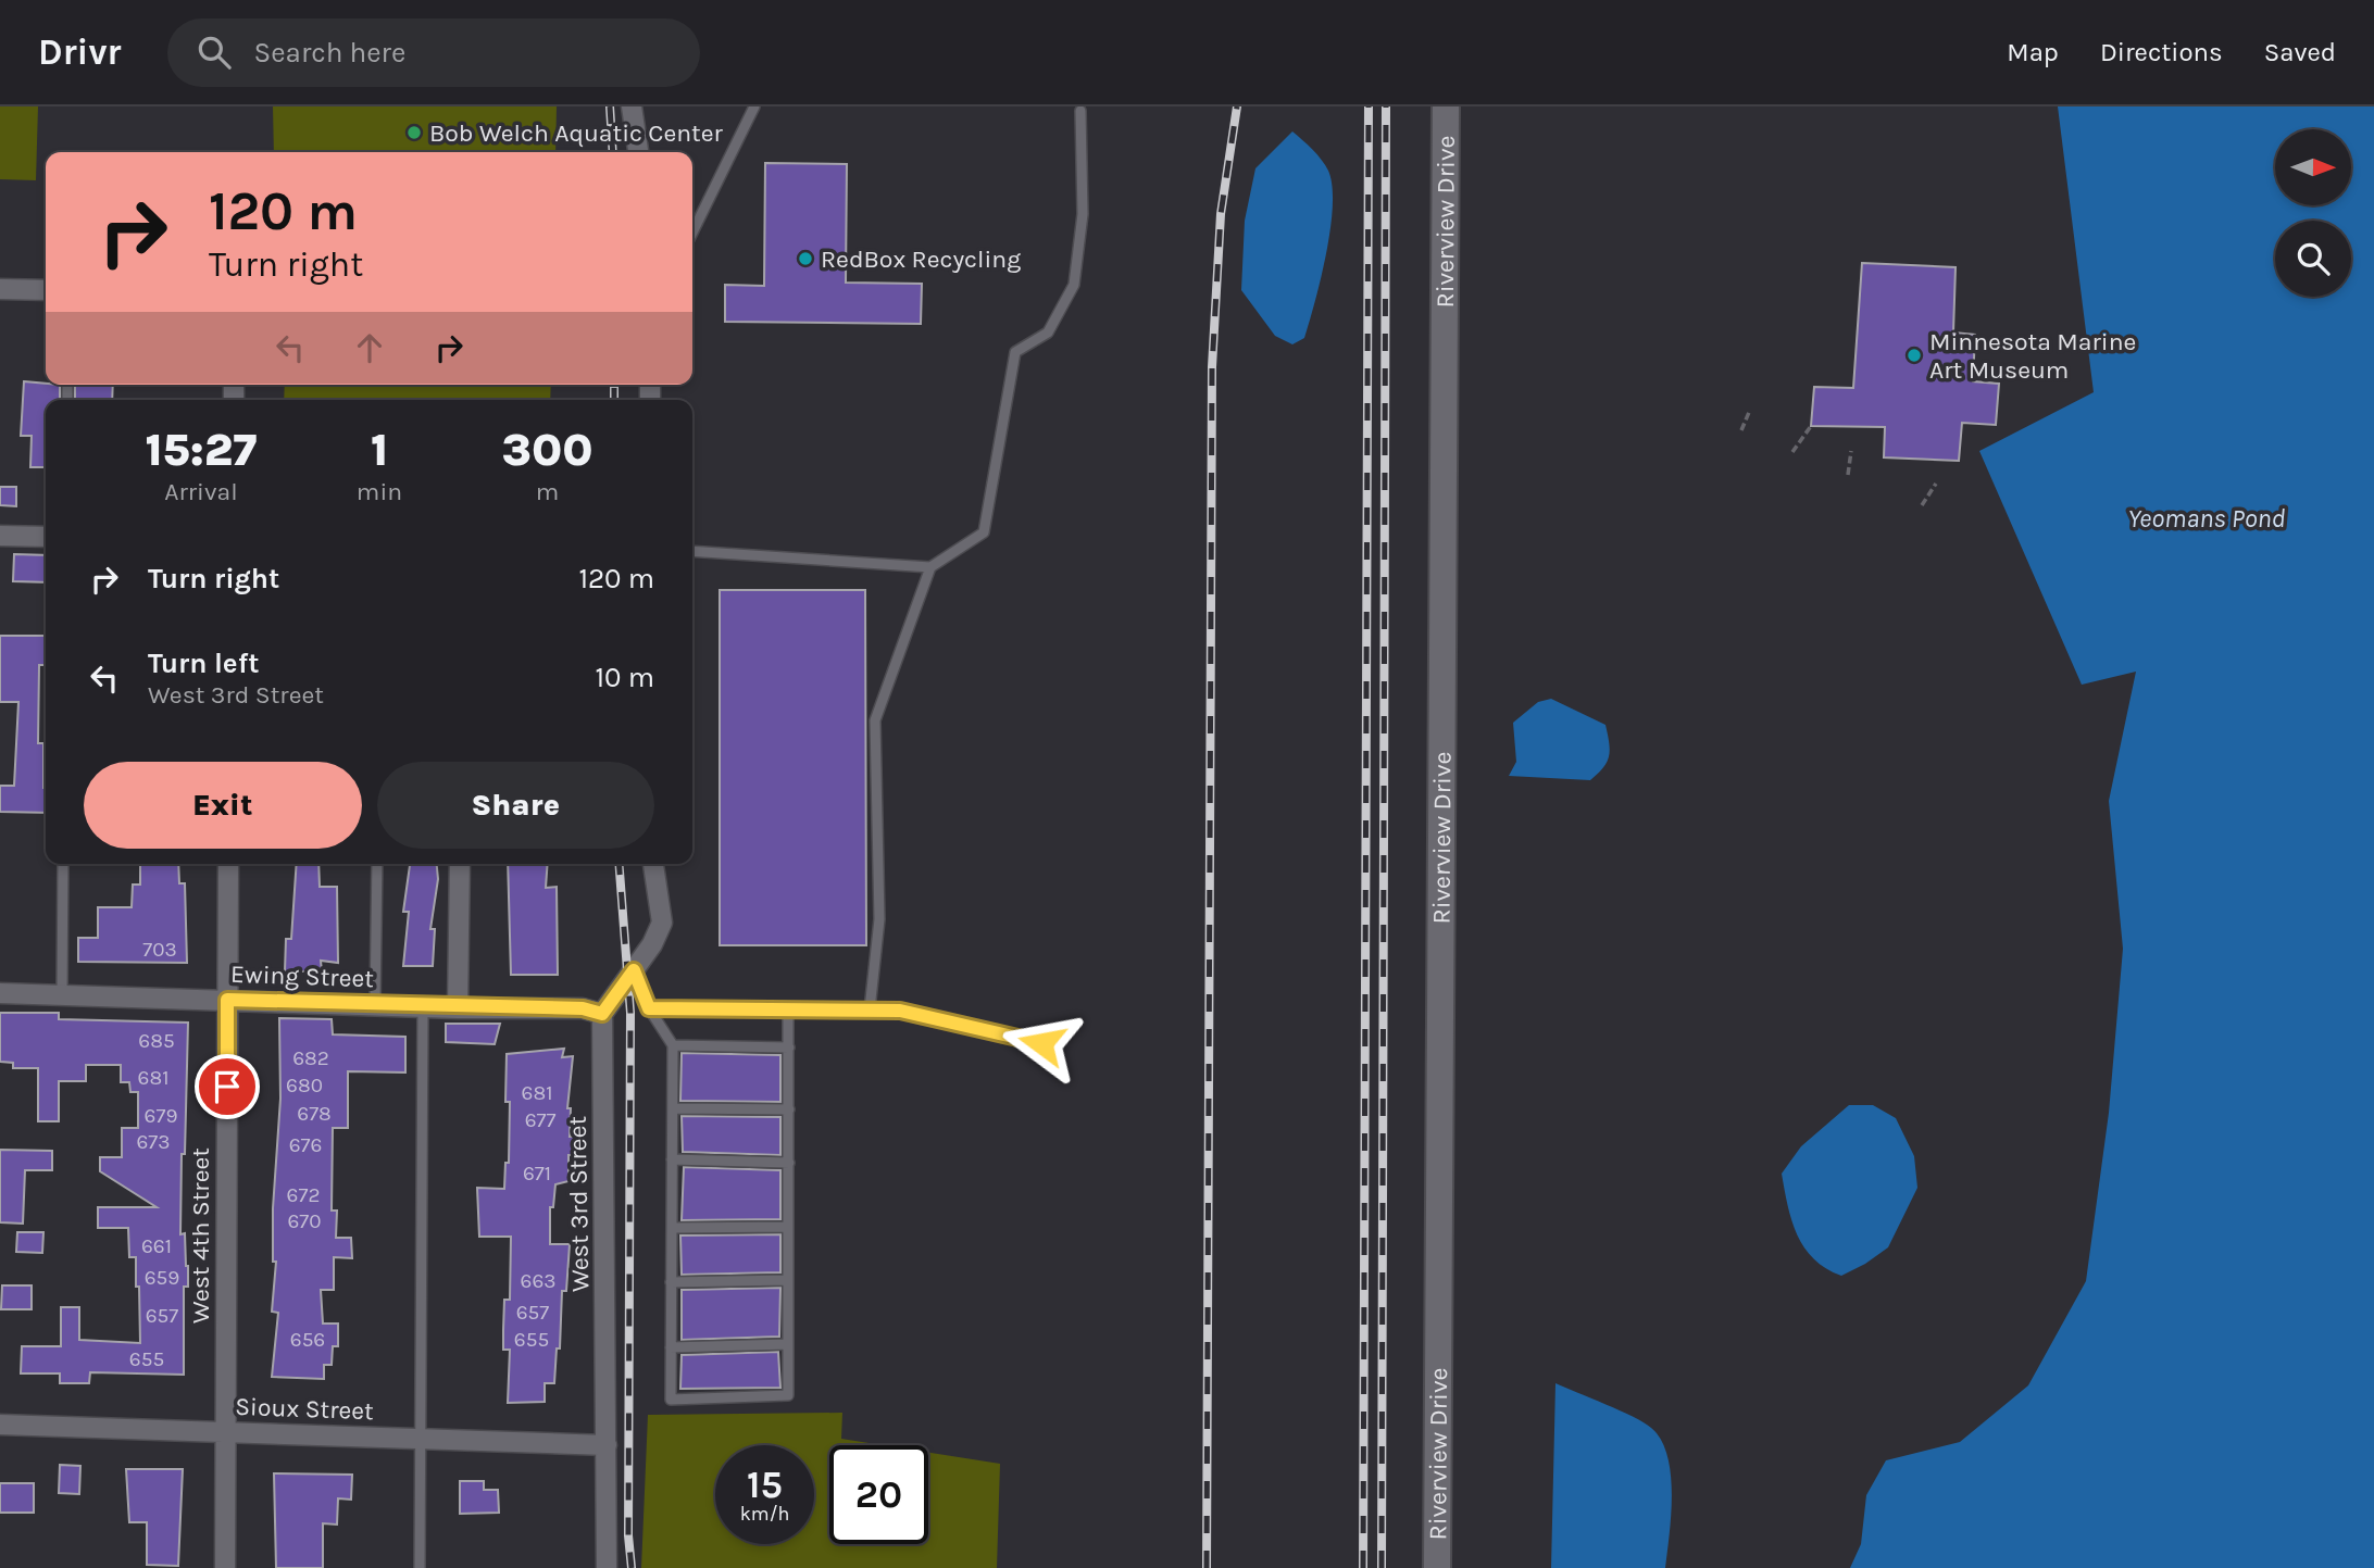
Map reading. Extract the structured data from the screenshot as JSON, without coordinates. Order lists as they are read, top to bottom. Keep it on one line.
{"streets":{"street":["Riverview Drive","Ewing Street","West 3rd Street","West 4th Street","Sioux Street"]},"crossings":[["Ewing Street","West 3rd Street"],["Ewing Street","West 4th Street"],["West 3rd Street","Sioux Street"],["West 4th Street","Sioux Street"]],"water":["Yeomans Pond"],"places":["Bob Welch Aquatic Center","RedBox Recycling","Minnesota Marine Art Museum"],"house_numbers":["703","685","682","681","680","681","678","679","677","673","676","671","672","670","661","659","663","657","657","656","655","655"],"north":"right","page":{"header":"Drivr","search":"Search here","nav":["Map","Directions","Saved"],"turn":["120 m","Turn right"],"eta":["15:27","Arrival","1","min","300","m"],"list":[{"name":"Turn right","value":"120 m"},{"name":"Turn left","note":"West 3rd Street","value":"10 m"}],"buttons":["Exit","Share"],"speed":"15 km/h","limit":"20"}}
